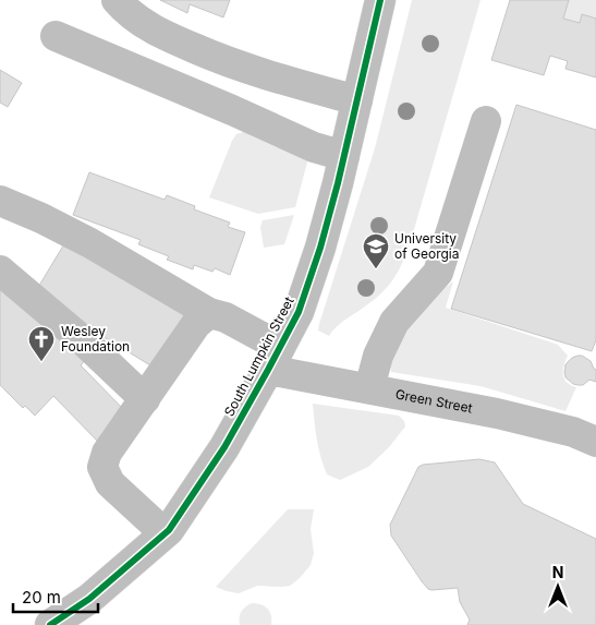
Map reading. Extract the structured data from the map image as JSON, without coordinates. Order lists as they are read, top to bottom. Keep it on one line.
{"streets":{"main road":["South Lumpkin Street","Green Street"]},"crossings":[["South Lumpkin Street","Green Street"]],"places":{"school or university":["University of Georgia"],"church":["Wesley Foundation"]},"scale_bar":"20 m","north":"top"}
